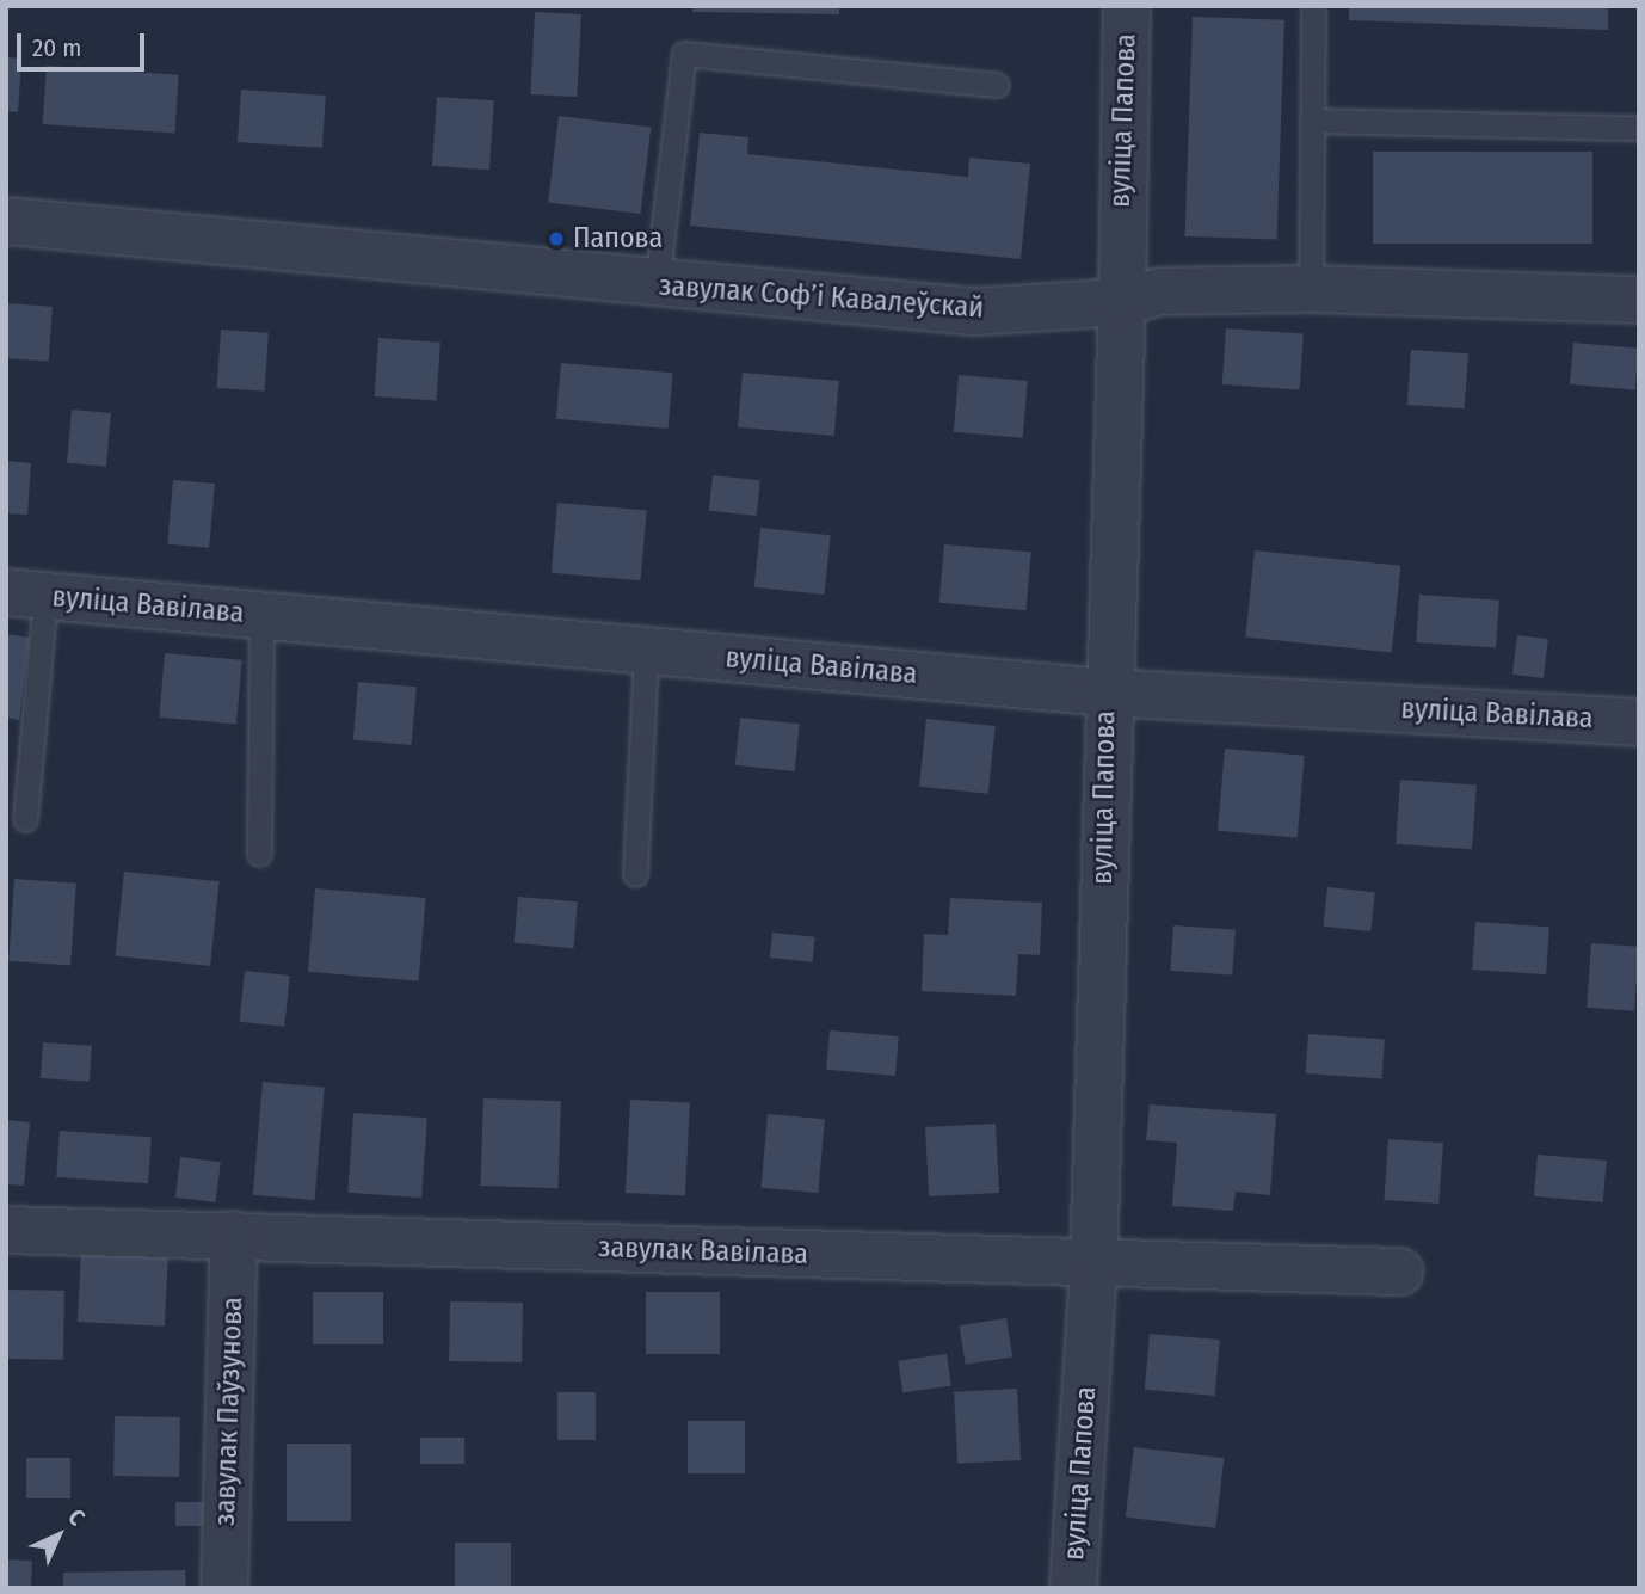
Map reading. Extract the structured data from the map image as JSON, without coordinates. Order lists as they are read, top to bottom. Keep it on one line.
{"streets":{"street":["вуліца Папова","завулак Софʼі Кавалеўскай","вуліца Вавілава","завулак Вавілава","завулак Паўзунова"]},"crossings":[["вуліца Папова","завулак Софʼі Кавалеўскай"],["вуліца Папова","вуліца Вавілава"],["вуліца Папова","завулак Вавілава"],["завулак Вавілава","завулак Паўзунова"]],"places":["Папова"],"scale_bar":"20 m","north":"top right"}
